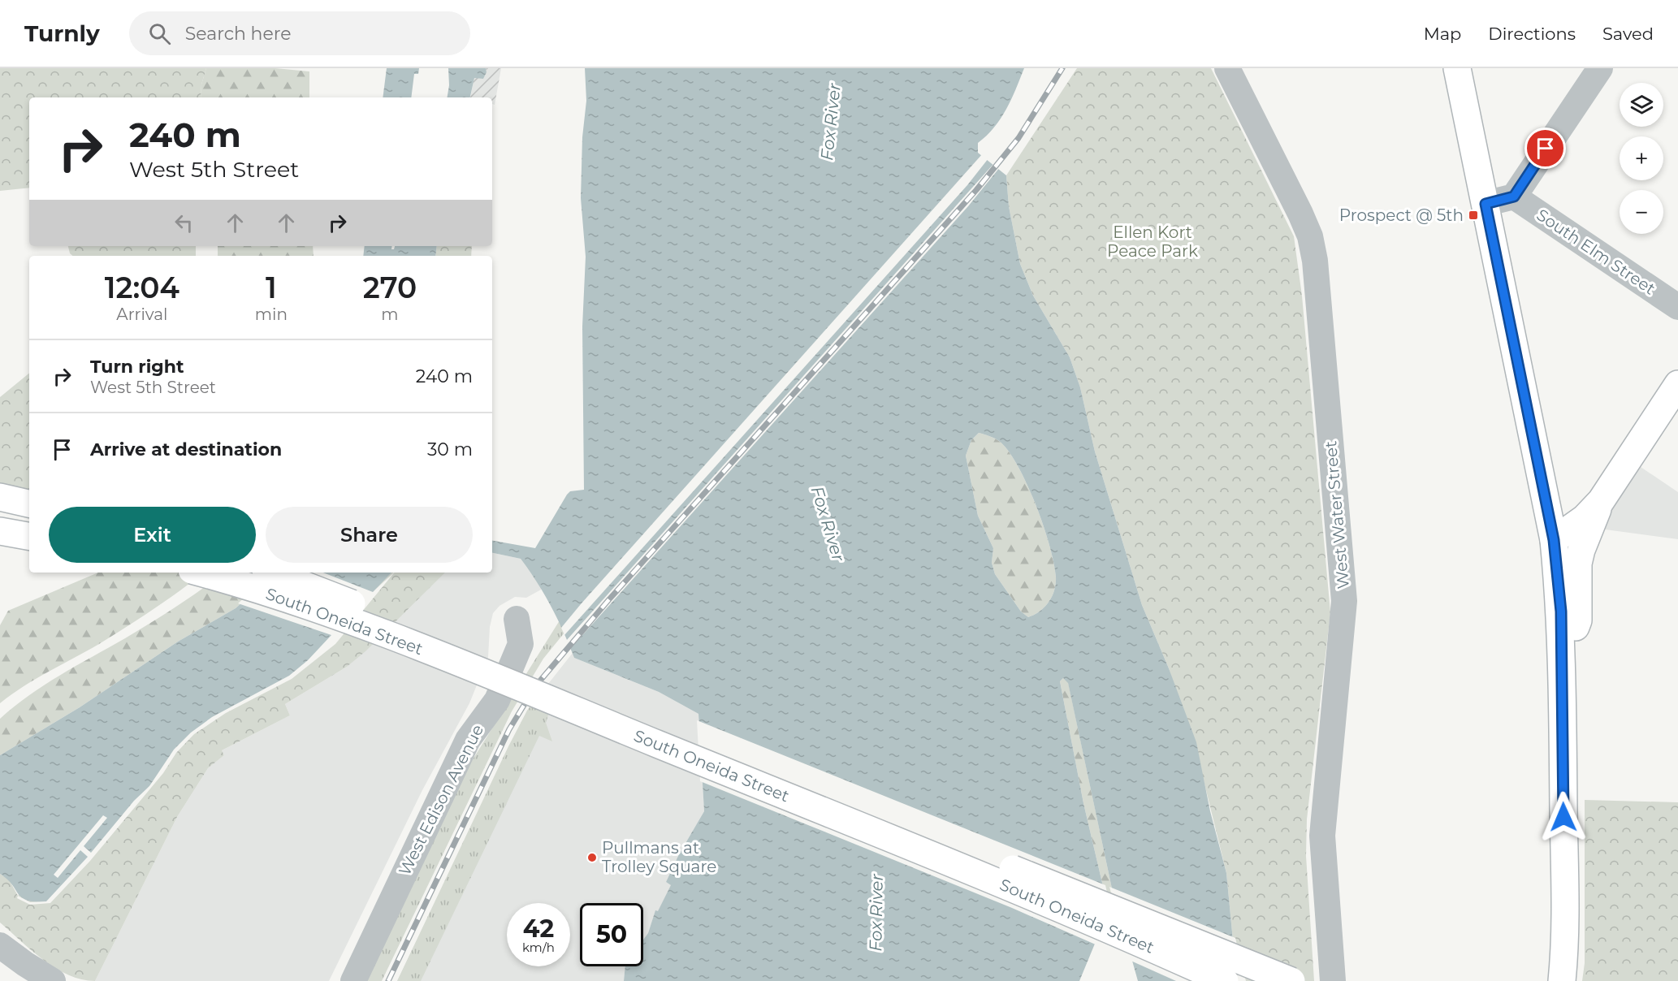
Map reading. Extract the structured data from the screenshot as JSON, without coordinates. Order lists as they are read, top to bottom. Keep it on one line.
{"streets":{"main road":["South Oneida Street"],"street":["South Elm Street","West Water Street","West Edison Avenue"]},"water":["Fox River"],"parks":["Ellen Kort Peace Park"],"places":{"transit":["Prospect @ 5th"],"other":["Pullmans at Trolley Square"]},"page":{"header":"Turnly","search":"Search here","nav":["Map","Directions","Saved"],"map_buttons":["+","−"],"turn":["240 m","West 5th Street"],"eta":["12:04","Arrival","1","min","270","m"],"list":[{"name":"Turn right","note":"West 5th Street","value":"240 m"},{"name":"Arrive at destination","value":"30 m"}],"buttons":["Exit","Share"],"speed":"42 km/h","limit":"50"}}
